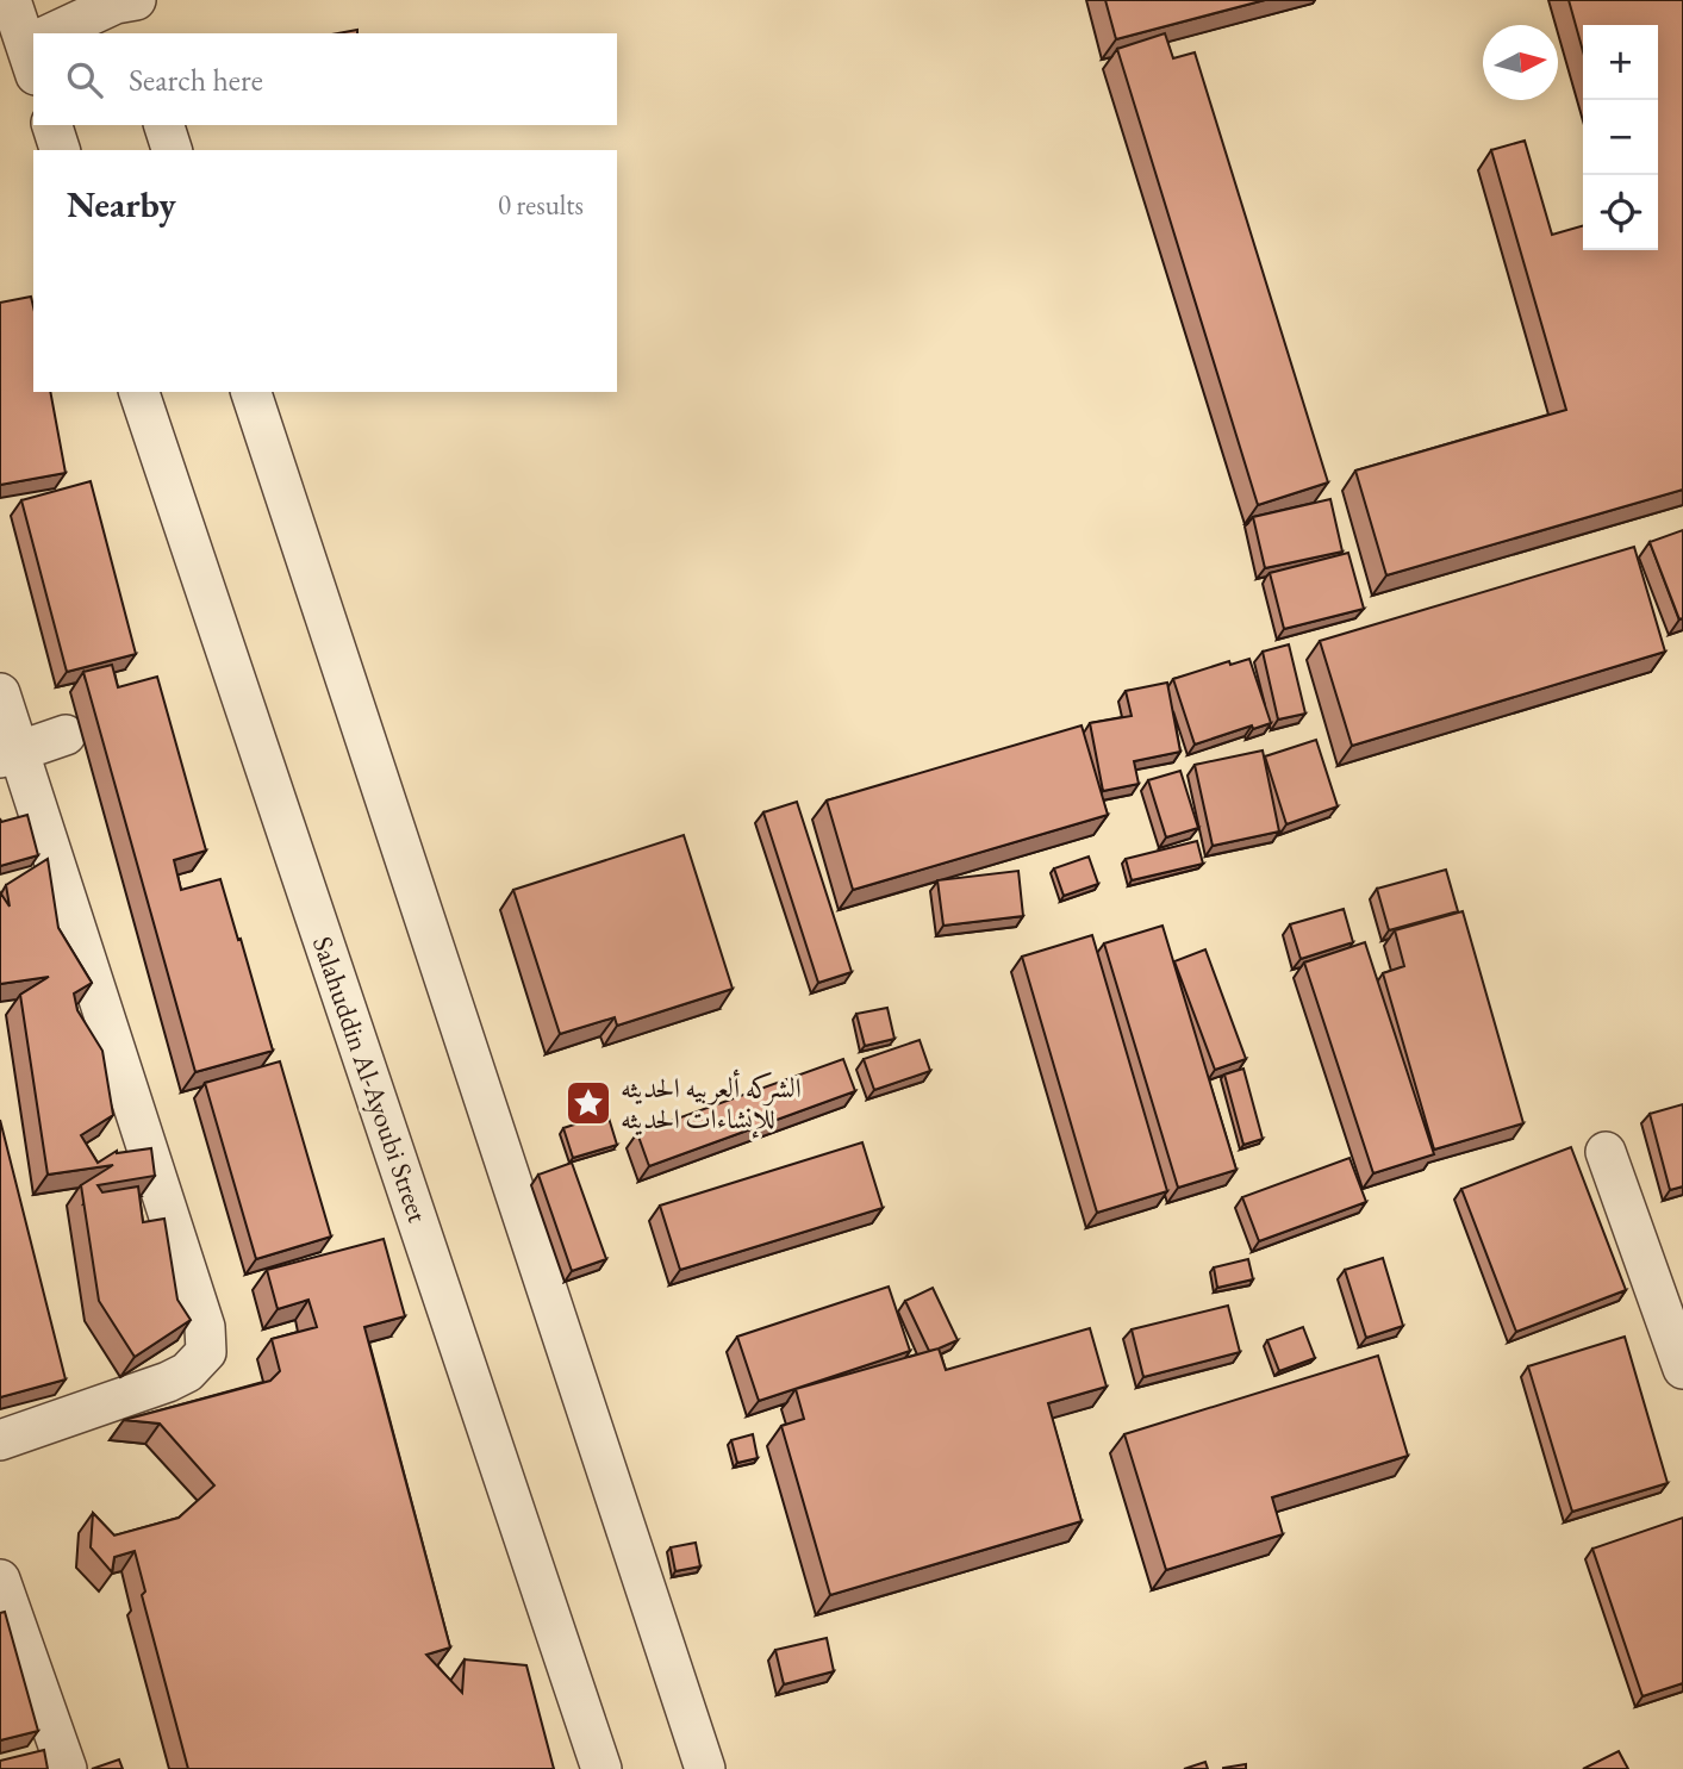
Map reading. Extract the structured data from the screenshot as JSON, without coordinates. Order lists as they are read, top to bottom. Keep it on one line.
{"streets":{"street":["Salahuddin Al-Ayoubi Street"]},"places":{"place":["الشركه ألعربيه الحديثه للإنشاءات الحديثه"]},"north":"right","page":{"map_buttons":["+","−"],"search":"Search here","heading":["Nearby","0 results"]}}
